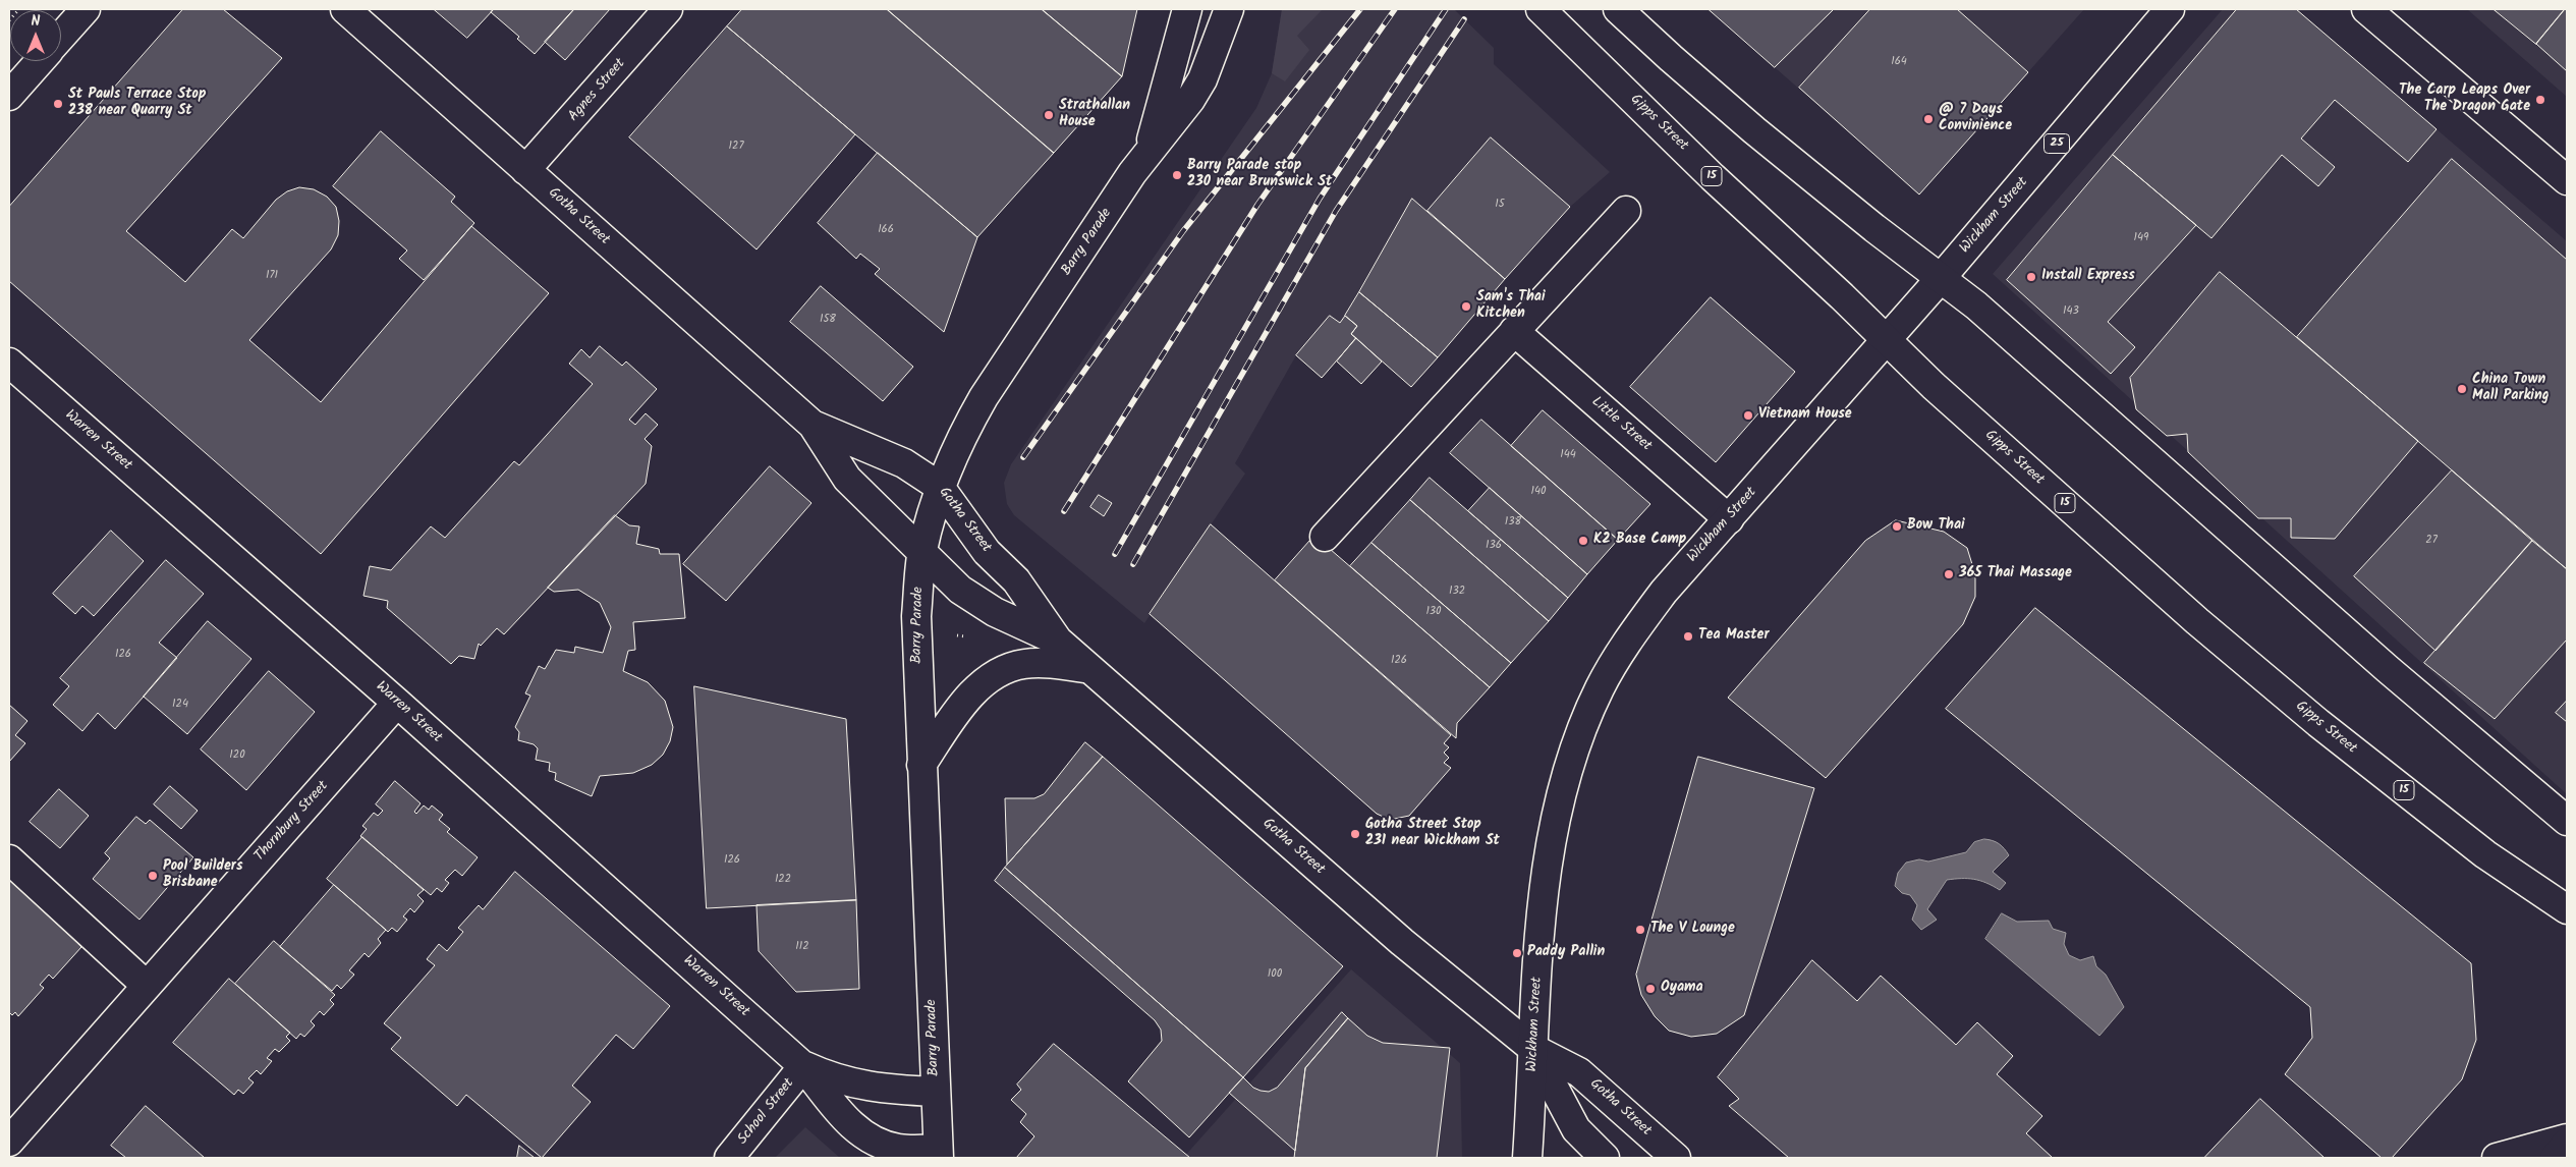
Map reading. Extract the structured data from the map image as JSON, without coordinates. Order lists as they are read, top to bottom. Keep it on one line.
{"streets":{"main road":["Agnes Street","Gipps Street","25","15","Wickham Street","Gotha Street","Barry Parade","Little Street","Warren Street","Thornbury Street","School Street"]},"crossings":[["Agnes Street","Gotha Street"],["Gipps Street","Wickham Street"],["Wickham Street","Gotha Street"],["Wickham Street","Little Street"],["Gotha Street","Barry Parade"],["Barry Parade","Warren Street"],["Warren Street","Thornbury Street"],["Warren Street","School Street"]],"places":["The Carp Leaps Over The Dragon Gate","St Pauls Terrace Stop 238 near Quarry St","Strathallan House","@ 7 Days Convinience","Barry Parade stop 230 near Brunswick St","Install Express","Sam's Thai Kitchen","China Town Mall Parking","Vietnam House","Bow Thai","K2 Base Camp","365 Thai Massage","Tea Master","Gotha Street Stop 231 near Wickham St","Pool Builders Brisbane","The V Lounge","Paddy Pallin","Oyama"],"house_numbers":["164","127","15","166","149","171","143","158","144","140","138","27","136","132","130","126","126","124","120","126","122","112","100"],"north":"top"}
